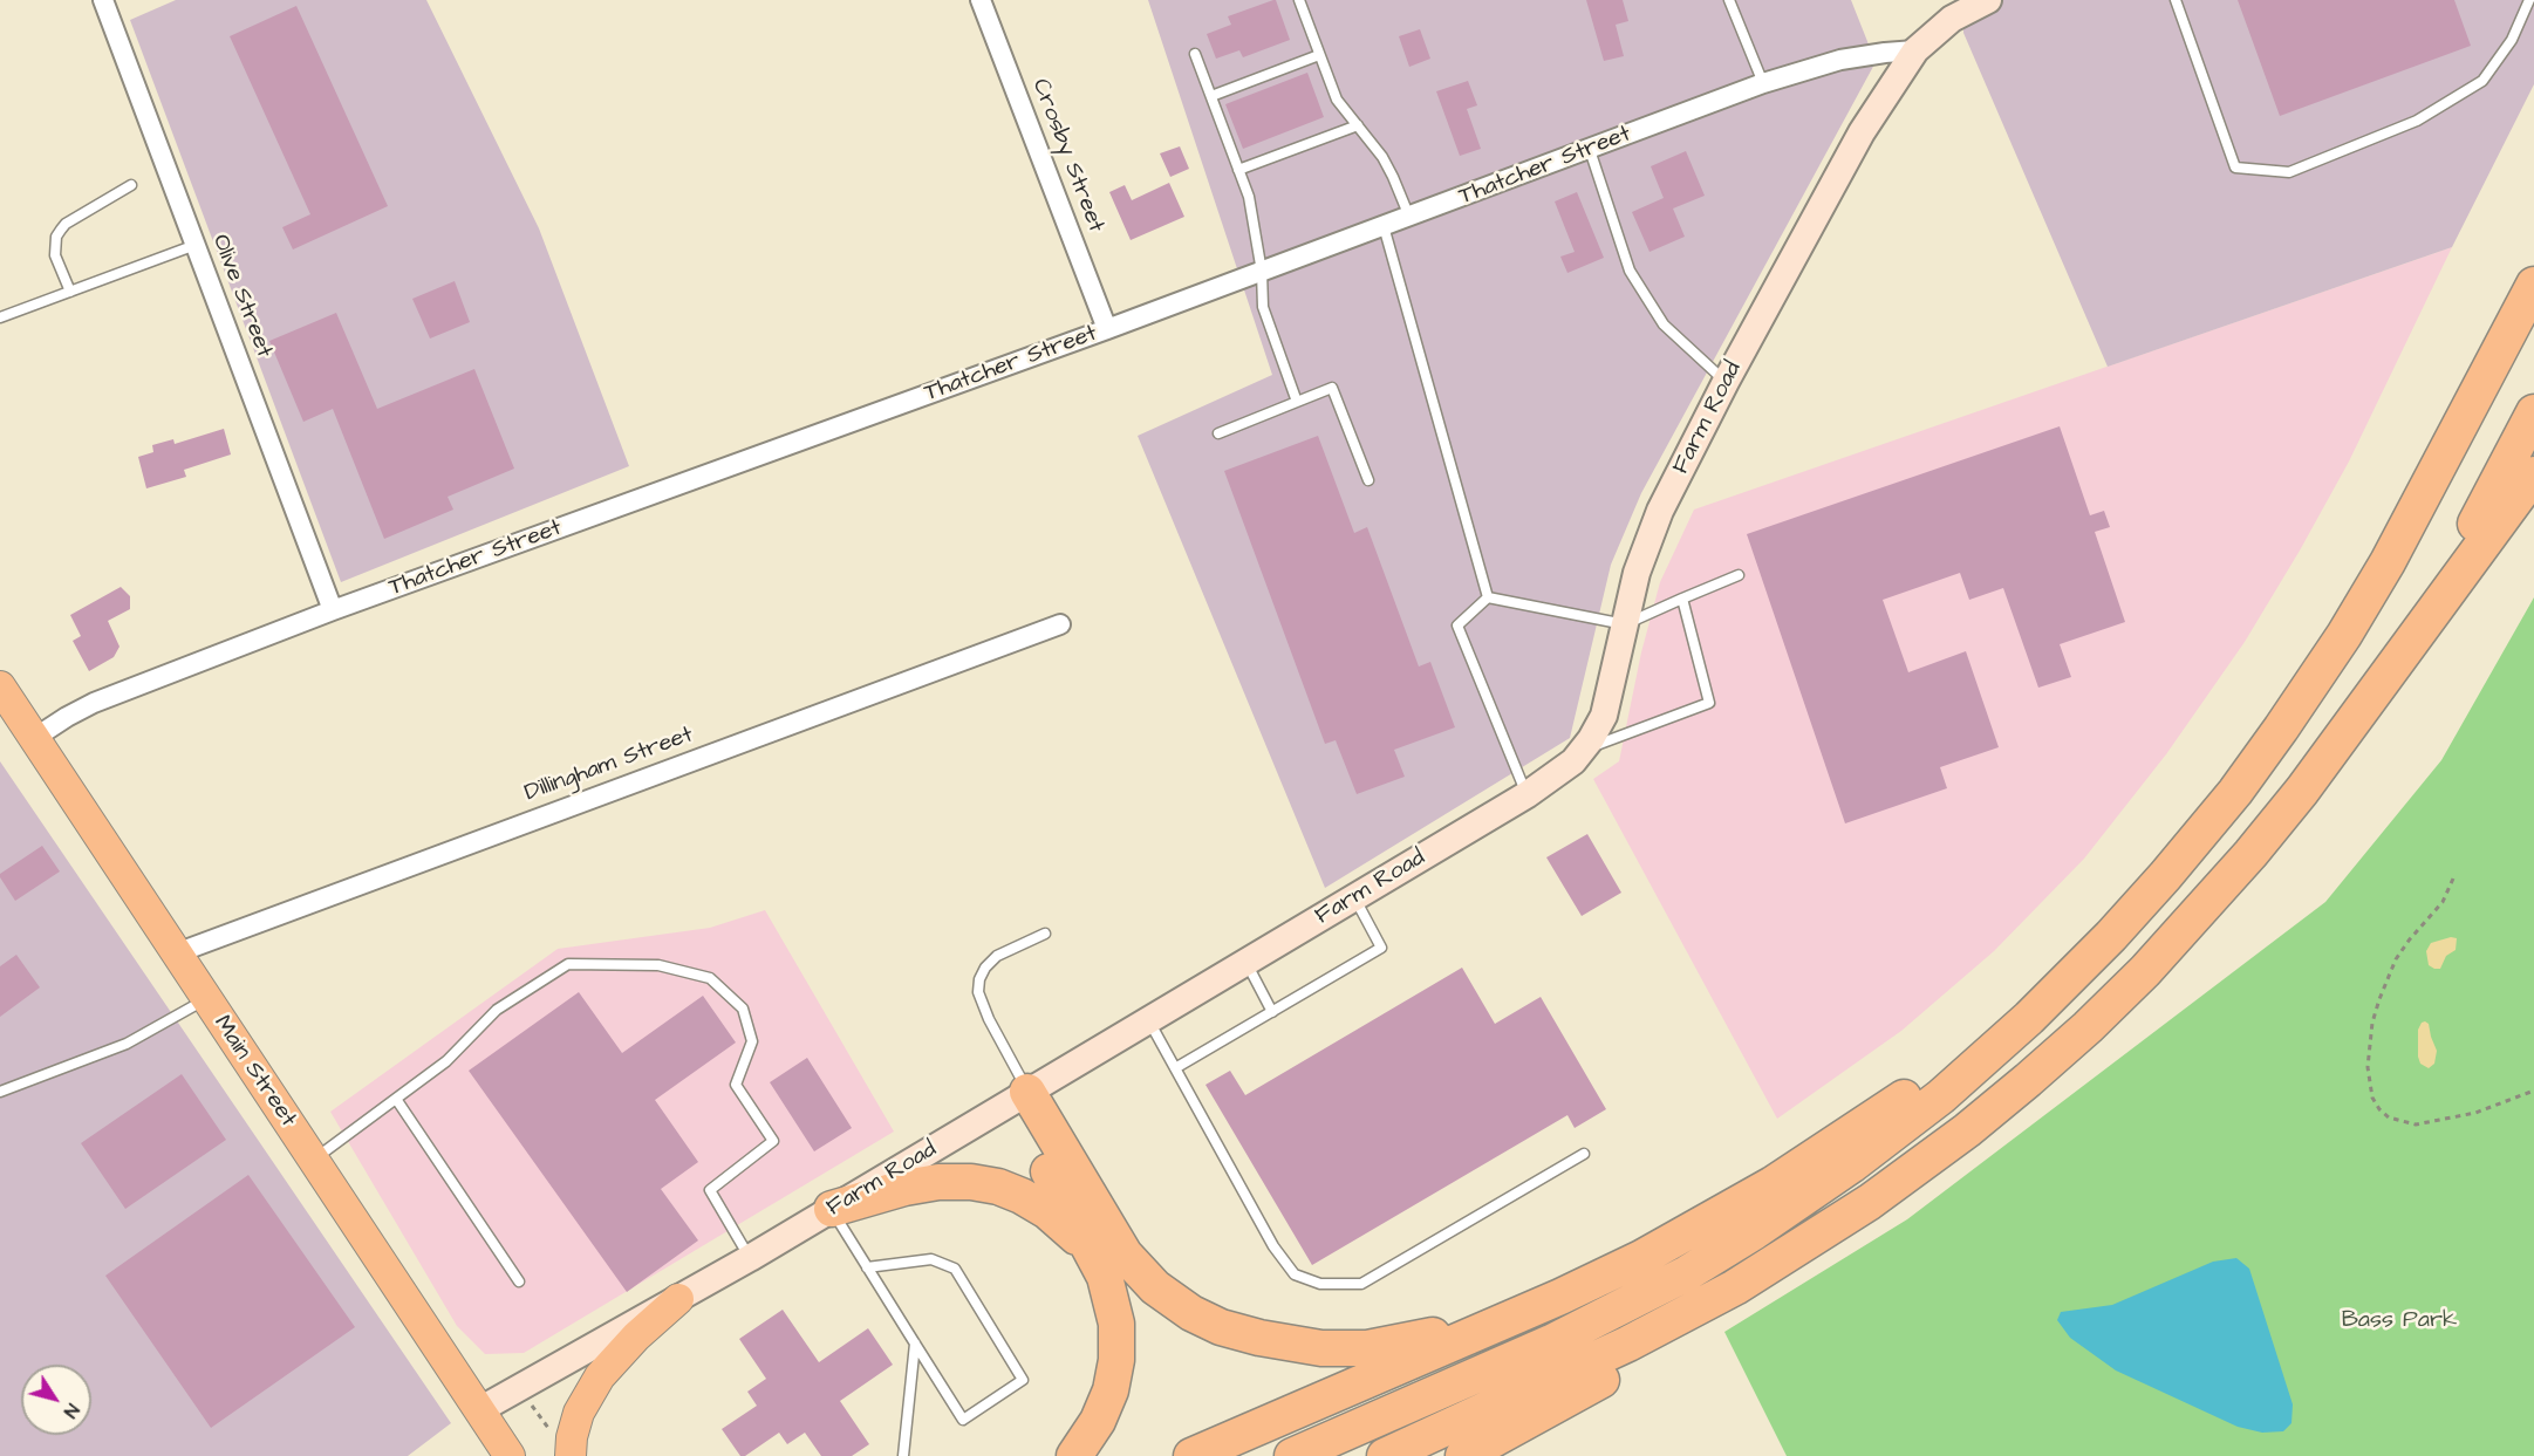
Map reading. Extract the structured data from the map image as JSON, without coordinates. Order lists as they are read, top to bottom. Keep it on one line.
{"streets":{"main road":["Main Street"],"street":["Crosby Street","Thatcher Street","Olive Street","Farm Road","Dillingham Street"]},"crossings":[["Crosby Street","Thatcher Street"],["Thatcher Street","Olive Street"],["Thatcher Street","Farm Road"],["Thatcher Street","Main Street"],["Farm Road","Main Street"],["Dillingham Street","Main Street"]],"parks":["Bass Park"],"north":"bottom right"}
